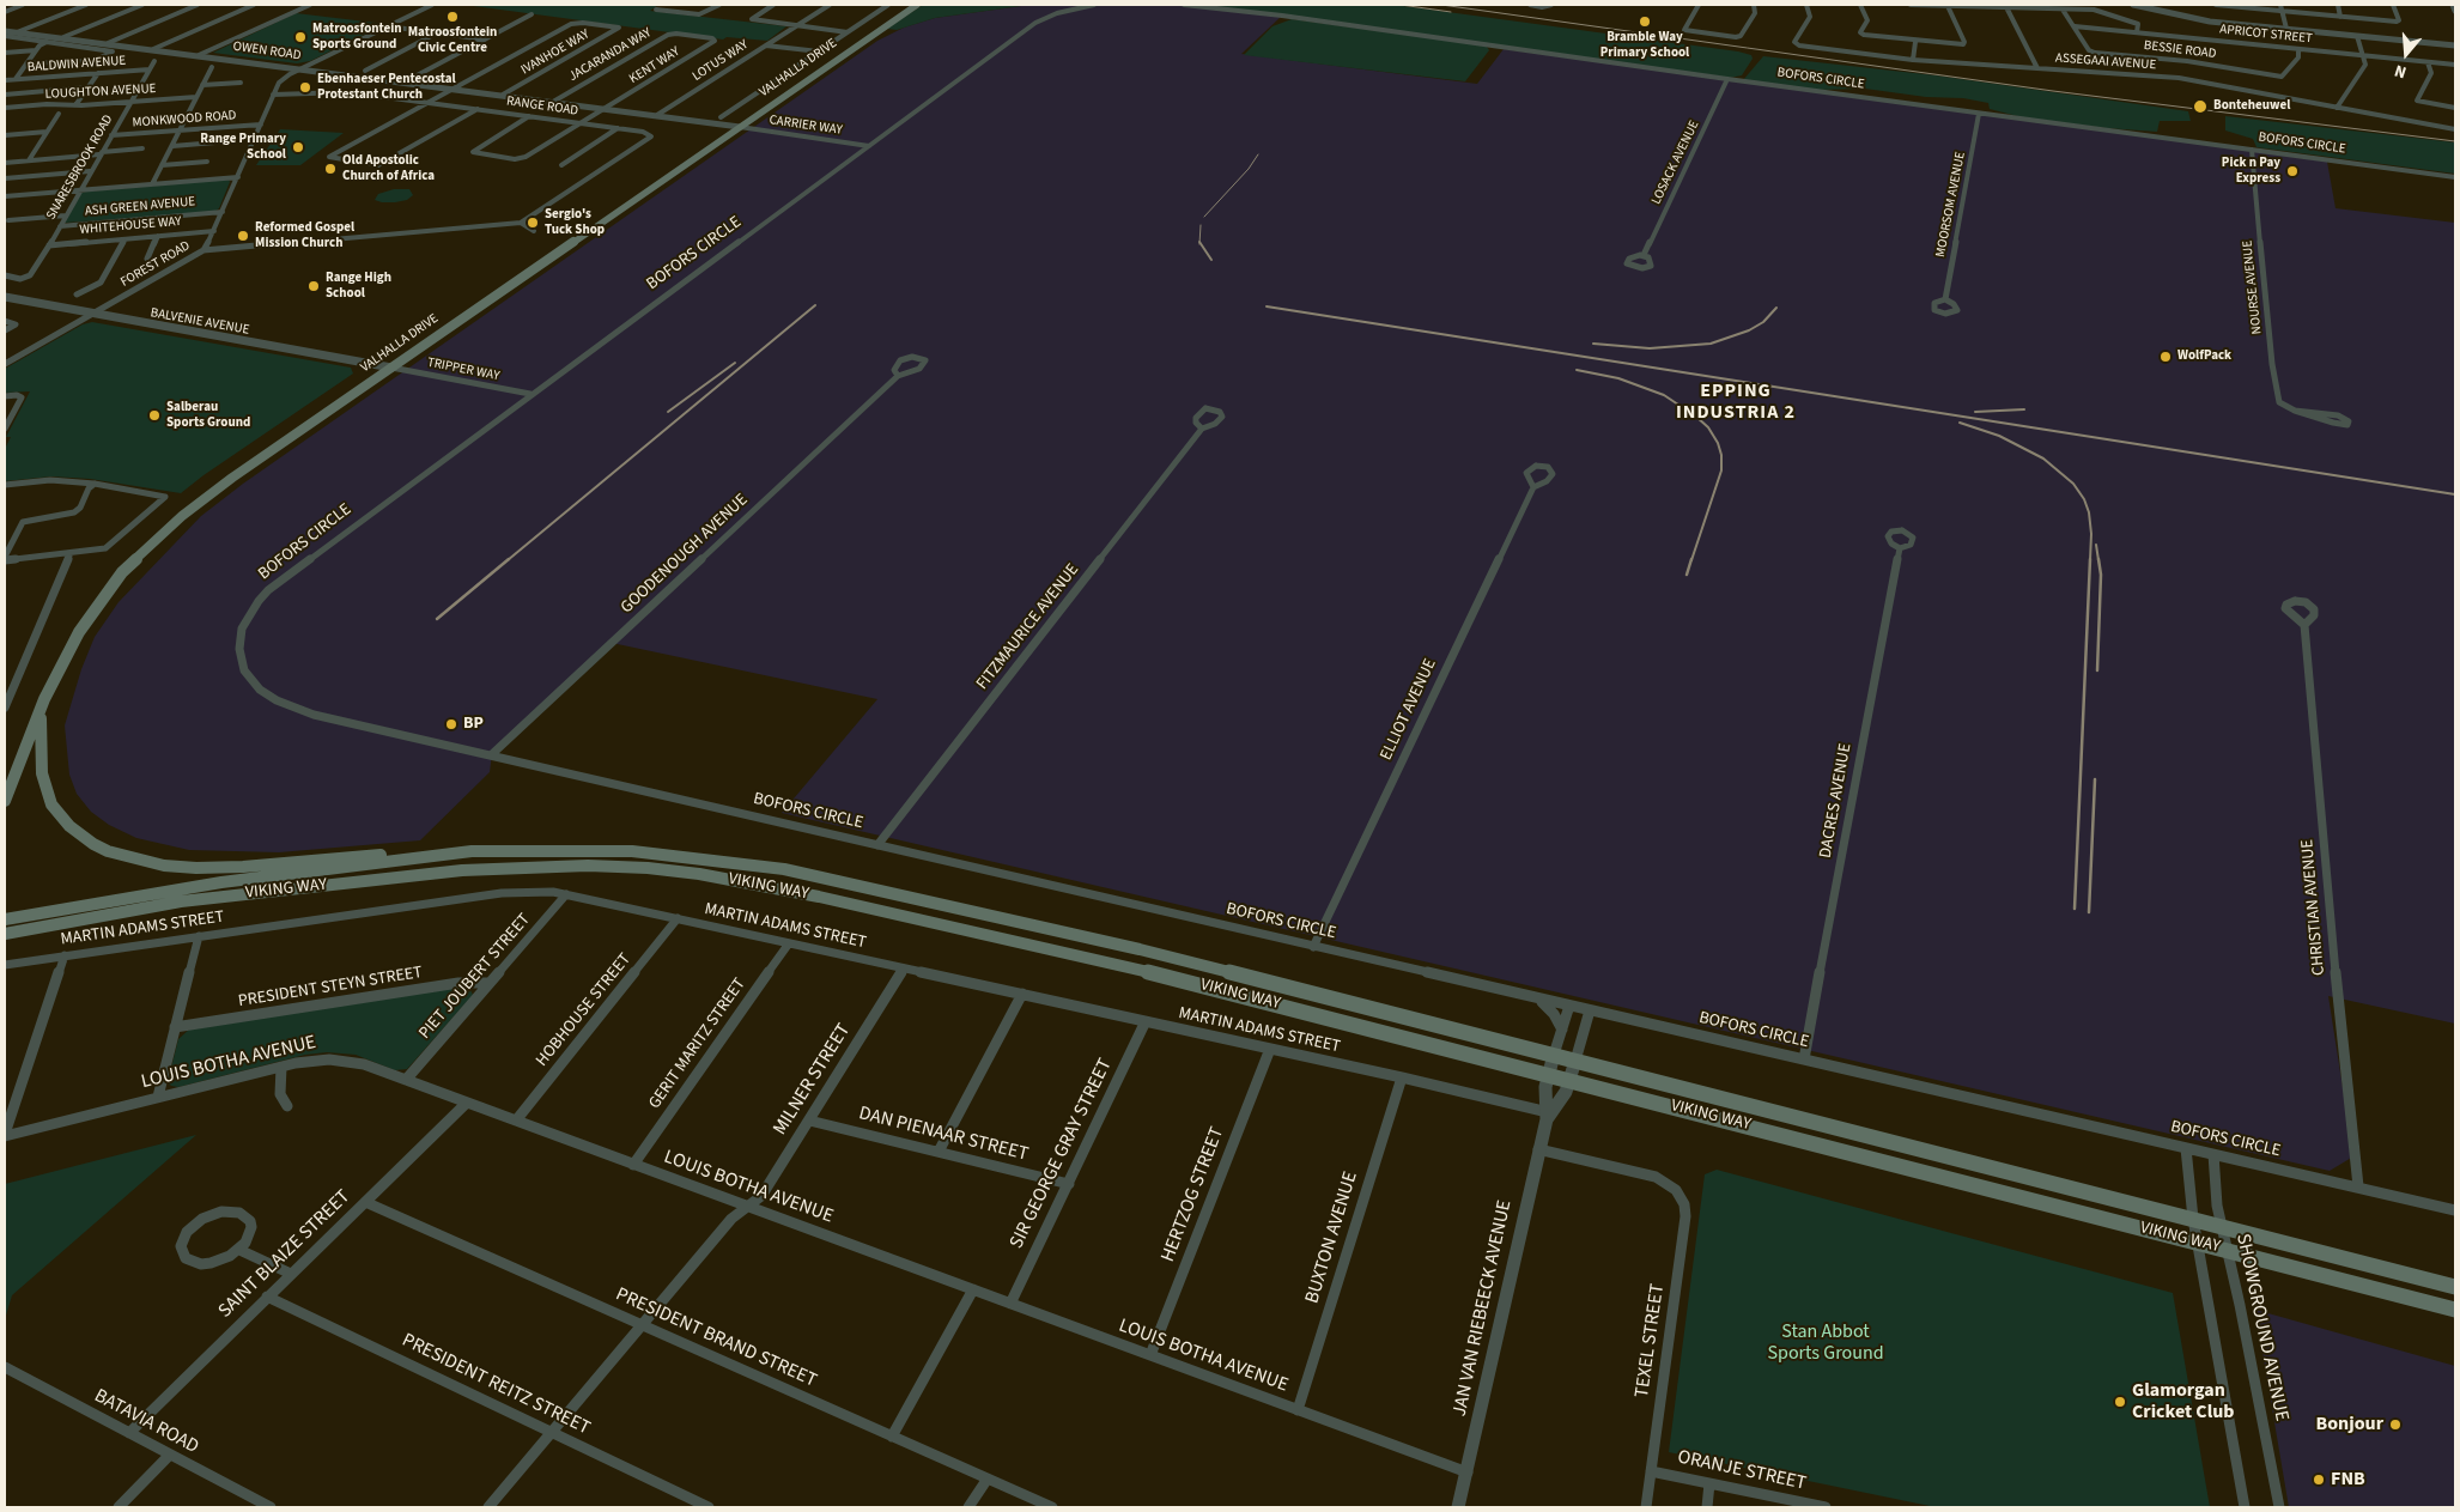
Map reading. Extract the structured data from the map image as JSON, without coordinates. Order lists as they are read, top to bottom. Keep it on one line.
{"streets":{"main road":["VALHALLA DRIVE","VIKING WAY"],"street":["APRICOT STREET","BESSIE ROAD","OWEN ROAD","IVANHOE WAY","JACARANDA WAY","LOTUS WAY","ASSEGAAI AVENUE","BALDWIN AVENUE","KENT WAY","BOFORS CIRCLE","LOUGHTON AVENUE","RANGE ROAD","MONKWOOD ROAD","CARRIER WAY","LOSACK AVENUE","SNARESBROOK ROAD","MOORSOM AVENUE","ASH GREEN AVENUE","WHITEHOUSE WAY","FOREST ROAD","NOURSE AVENUE","BALVENIE AVENUE","TRIPPER WAY","GOODENOUGH AVENUE","FITZMAURICE AVENUE","ELLIOT AVENUE","DACRES AVENUE","CHRISTIAN AVENUE","MARTIN ADAMS STREET","PIET JOUBERT STREET","PRESIDENT STEYN STREET","HOBHOUSE STREET","GERIT MARITZ STREET","LOUIS BOTHA AVENUE","MILNER STREET","DAN PIENAAR STREET","SIR GEORGE GRAY STREET","HERTZOG STREET","BUXTON AVENUE","SAINT BLAIZE STREET","JAN VAN RIEBEECK AVENUE","SHOWGROUND AVENUE","PRESIDENT BRAND STREET","TEXEL STREET","PRESIDENT REITZ STREET","BATAVIA ROAD","ORANJE STREET"]},"crossings":[["APRICOT STREET","BESSIE ROAD"],["OWEN ROAD","IVANHOE WAY"],["OWEN ROAD","JACARANDA WAY"],["OWEN ROAD","LOTUS WAY"],["OWEN ROAD","KENT WAY"],["OWEN ROAD","VALHALLA DRIVE"],["OWEN ROAD","CARRIER WAY"],["OWEN ROAD","FOREST ROAD"],["JACARANDA WAY","KENT WAY"],["BALDWIN AVENUE","SNARESBROOK ROAD"],["KENT WAY","RANGE ROAD"],["VALHALLA DRIVE","CARRIER WAY"],["VALHALLA DRIVE","BALVENIE AVENUE"],["VALHALLA DRIVE","TRIPPER WAY"],["BOFORS CIRCLE","CARRIER WAY"],["BOFORS CIRCLE","LOSACK AVENUE"],["BOFORS CIRCLE","MOORSOM AVENUE"],["BOFORS CIRCLE","NOURSE AVENUE"],["BOFORS CIRCLE","TRIPPER WAY"],["BOFORS CIRCLE","GOODENOUGH AVENUE"],["BOFORS CIRCLE","FITZMAURICE AVENUE"],["BOFORS CIRCLE","ELLIOT AVENUE"],["BOFORS CIRCLE","DACRES AVENUE"],["BOFORS CIRCLE","CHRISTIAN AVENUE"],["BOFORS CIRCLE","JAN VAN RIEBEECK AVENUE"],["BOFORS CIRCLE","SHOWGROUND AVENUE"],["LOUGHTON AVENUE","SNARESBROOK ROAD"],["RANGE ROAD","FOREST ROAD"],["MONKWOOD ROAD","SNARESBROOK ROAD"],["MONKWOOD ROAD","FOREST ROAD"],["SNARESBROOK ROAD","ASH GREEN AVENUE"],["SNARESBROOK ROAD","WHITEHOUSE WAY"],["ASH GREEN AVENUE","FOREST ROAD"],["WHITEHOUSE WAY","FOREST ROAD"],["FOREST ROAD","BALVENIE AVENUE"],["BALVENIE AVENUE","TRIPPER WAY"],["VIKING WAY","JAN VAN RIEBEECK AVENUE"],["VIKING WAY","SHOWGROUND AVENUE"],["MARTIN ADAMS STREET","PIET JOUBERT STREET"],["MARTIN ADAMS STREET","HOBHOUSE STREET"],["MARTIN ADAMS STREET","GERIT MARITZ STREET"],["MARTIN ADAMS STREET","MILNER STREET"],["MARTIN ADAMS STREET","SIR GEORGE GRAY STREET"],["MARTIN ADAMS STREET","HERTZOG STREET"],["MARTIN ADAMS STREET","BUXTON AVENUE"],["MARTIN ADAMS STREET","JAN VAN RIEBEECK AVENUE"],["PIET JOUBERT STREET","PRESIDENT STEYN STREET"],["PIET JOUBERT STREET","LOUIS BOTHA AVENUE"],["HOBHOUSE STREET","LOUIS BOTHA AVENUE"],["GERIT MARITZ STREET","LOUIS BOTHA AVENUE"],["LOUIS BOTHA AVENUE","MILNER STREET"],["LOUIS BOTHA AVENUE","SIR GEORGE GRAY STREET"],["LOUIS BOTHA AVENUE","HERTZOG STREET"],["LOUIS BOTHA AVENUE","BUXTON AVENUE"],["LOUIS BOTHA AVENUE","SAINT BLAIZE STREET"],["LOUIS BOTHA AVENUE","JAN VAN RIEBEECK AVENUE"],["MILNER STREET","DAN PIENAAR STREET"],["MILNER STREET","PRESIDENT BRAND STREET"],["MILNER STREET","PRESIDENT REITZ STREET"],["DAN PIENAAR STREET","SIR GEORGE GRAY STREET"],["SAINT BLAIZE STREET","PRESIDENT BRAND STREET"],["SAINT BLAIZE STREET","PRESIDENT REITZ STREET"],["SAINT BLAIZE STREET","BATAVIA ROAD"],["JAN VAN RIEBEECK AVENUE","TEXEL STREET"],["TEXEL STREET","ORANJE STREET"]],"districts":["EPPING INDUSTRIA 2"],"parks":["Stan Abbot Sports Ground"],"places":["Matroosfontein Civic Centre","Bramble Way Primary School","Matroosfontein Sports Ground","Ebenhaeser Pentecostal Protestant Church","Bonteheuwel","Range Primary School","Old Apostolic Church of Africa","Pick n Pay Express","Sergio's Tuck Shop","Reformed Gospel Mission Church","Range High School","WolfPack","Salberau Sports Ground","BP","Glamorgan Cricket Club","Bonjour","FNB"],"north":"bottom"}
